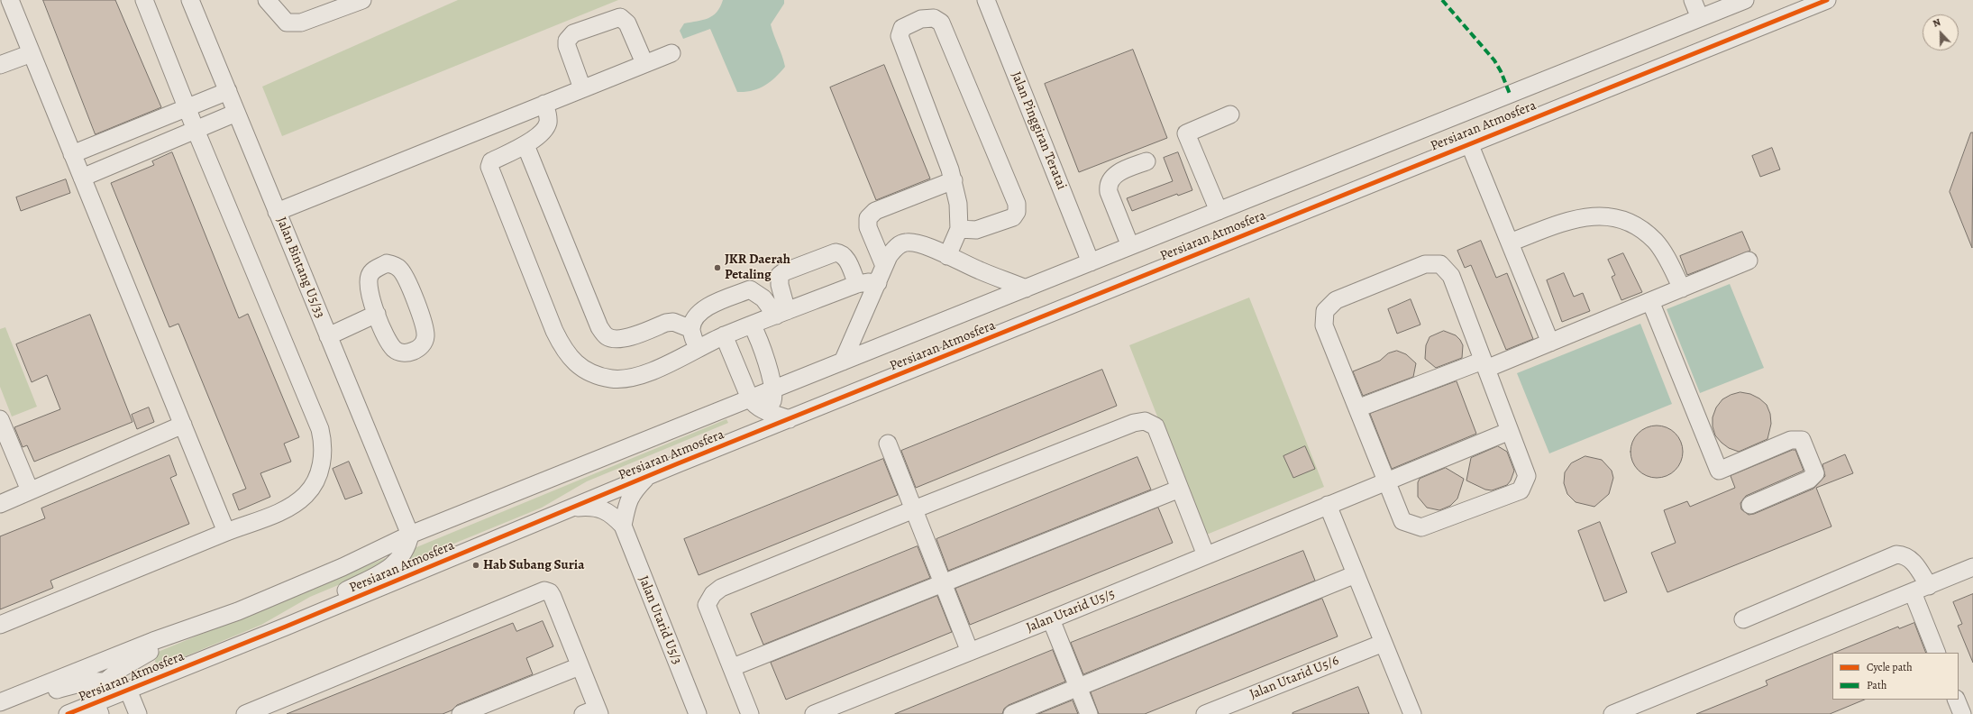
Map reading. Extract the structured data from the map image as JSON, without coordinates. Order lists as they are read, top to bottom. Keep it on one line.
{"streets":{"street":["Persiaran Atmosfera","Jalan Pinggiran Teratai","Jalan Bintang U5/33","Jalan Utarid U5/5","Jalan Utarid U5/3","Jalan Utarid U5/6"]},"crossings":[["Persiaran Atmosfera","Jalan Pinggiran Teratai"],["Persiaran Atmosfera","Jalan Bintang U5/33"]],"places":["JKR Daerah Petaling","Hab Subang Suria"],"legend":["Cycle path","Path"],"north":"top"}
